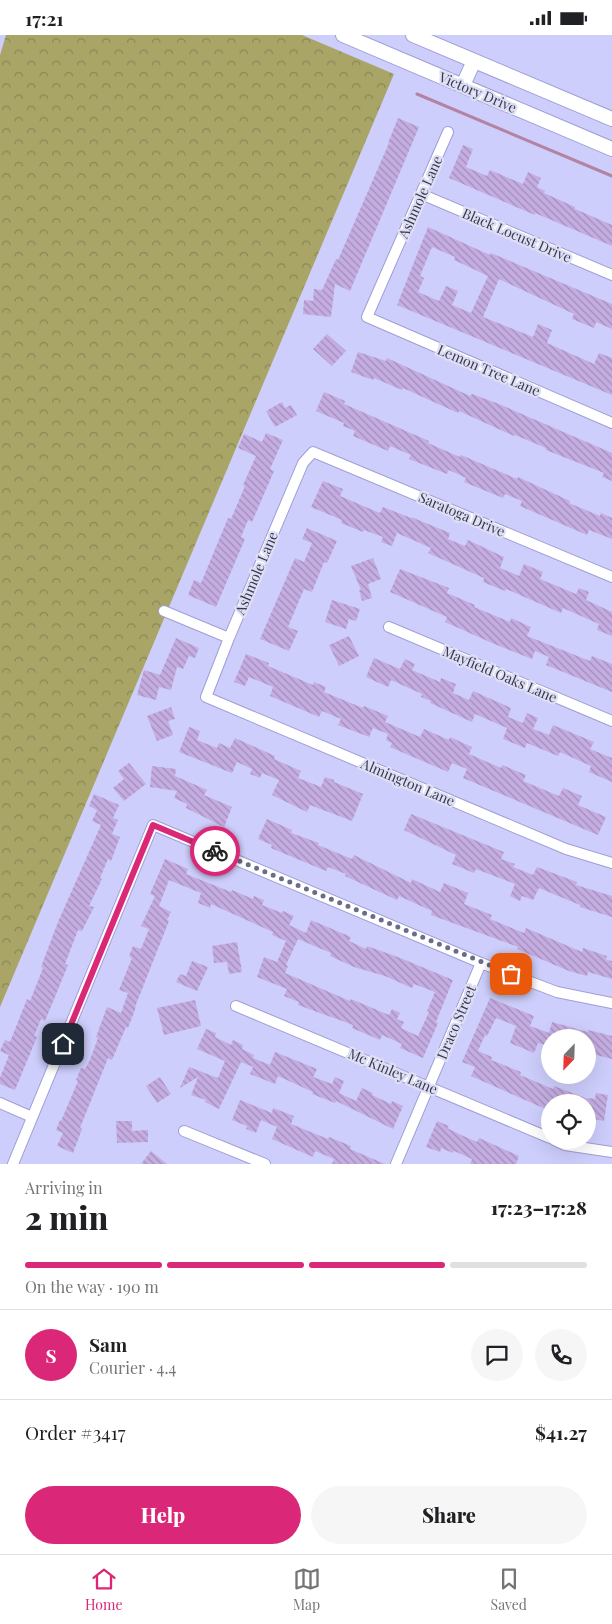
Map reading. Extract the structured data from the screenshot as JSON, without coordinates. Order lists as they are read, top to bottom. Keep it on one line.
{"streets":{"main road":["Victory Drive"],"street":["Ashmole Lane","Black Locust Drive","Lemon Tree Lane","Saratoga Drive","Mayfield Oaks Lane","Almington Lane","Draco Street","Mc Kinley Lane"]},"crossings":[["Ashmole Lane","Black Locust Drive"],["Ashmole Lane","Lemon Tree Lane"],["Ashmole Lane","Saratoga Drive"],["Ashmole Lane","Almington Lane"],["Draco Street","Mc Kinley Lane"]],"north":"bottom left","page":{"status":"17:21","heading":["2 min","Arriving in","17:23–17:28"],"panel":["Sam","Courier · 4.4","Order #3417","$41.27"],"bar":"On the way · 190 m","round":"S","buttons":["Help","Share"],"tabs":["Home","Map","Saved"]}}
